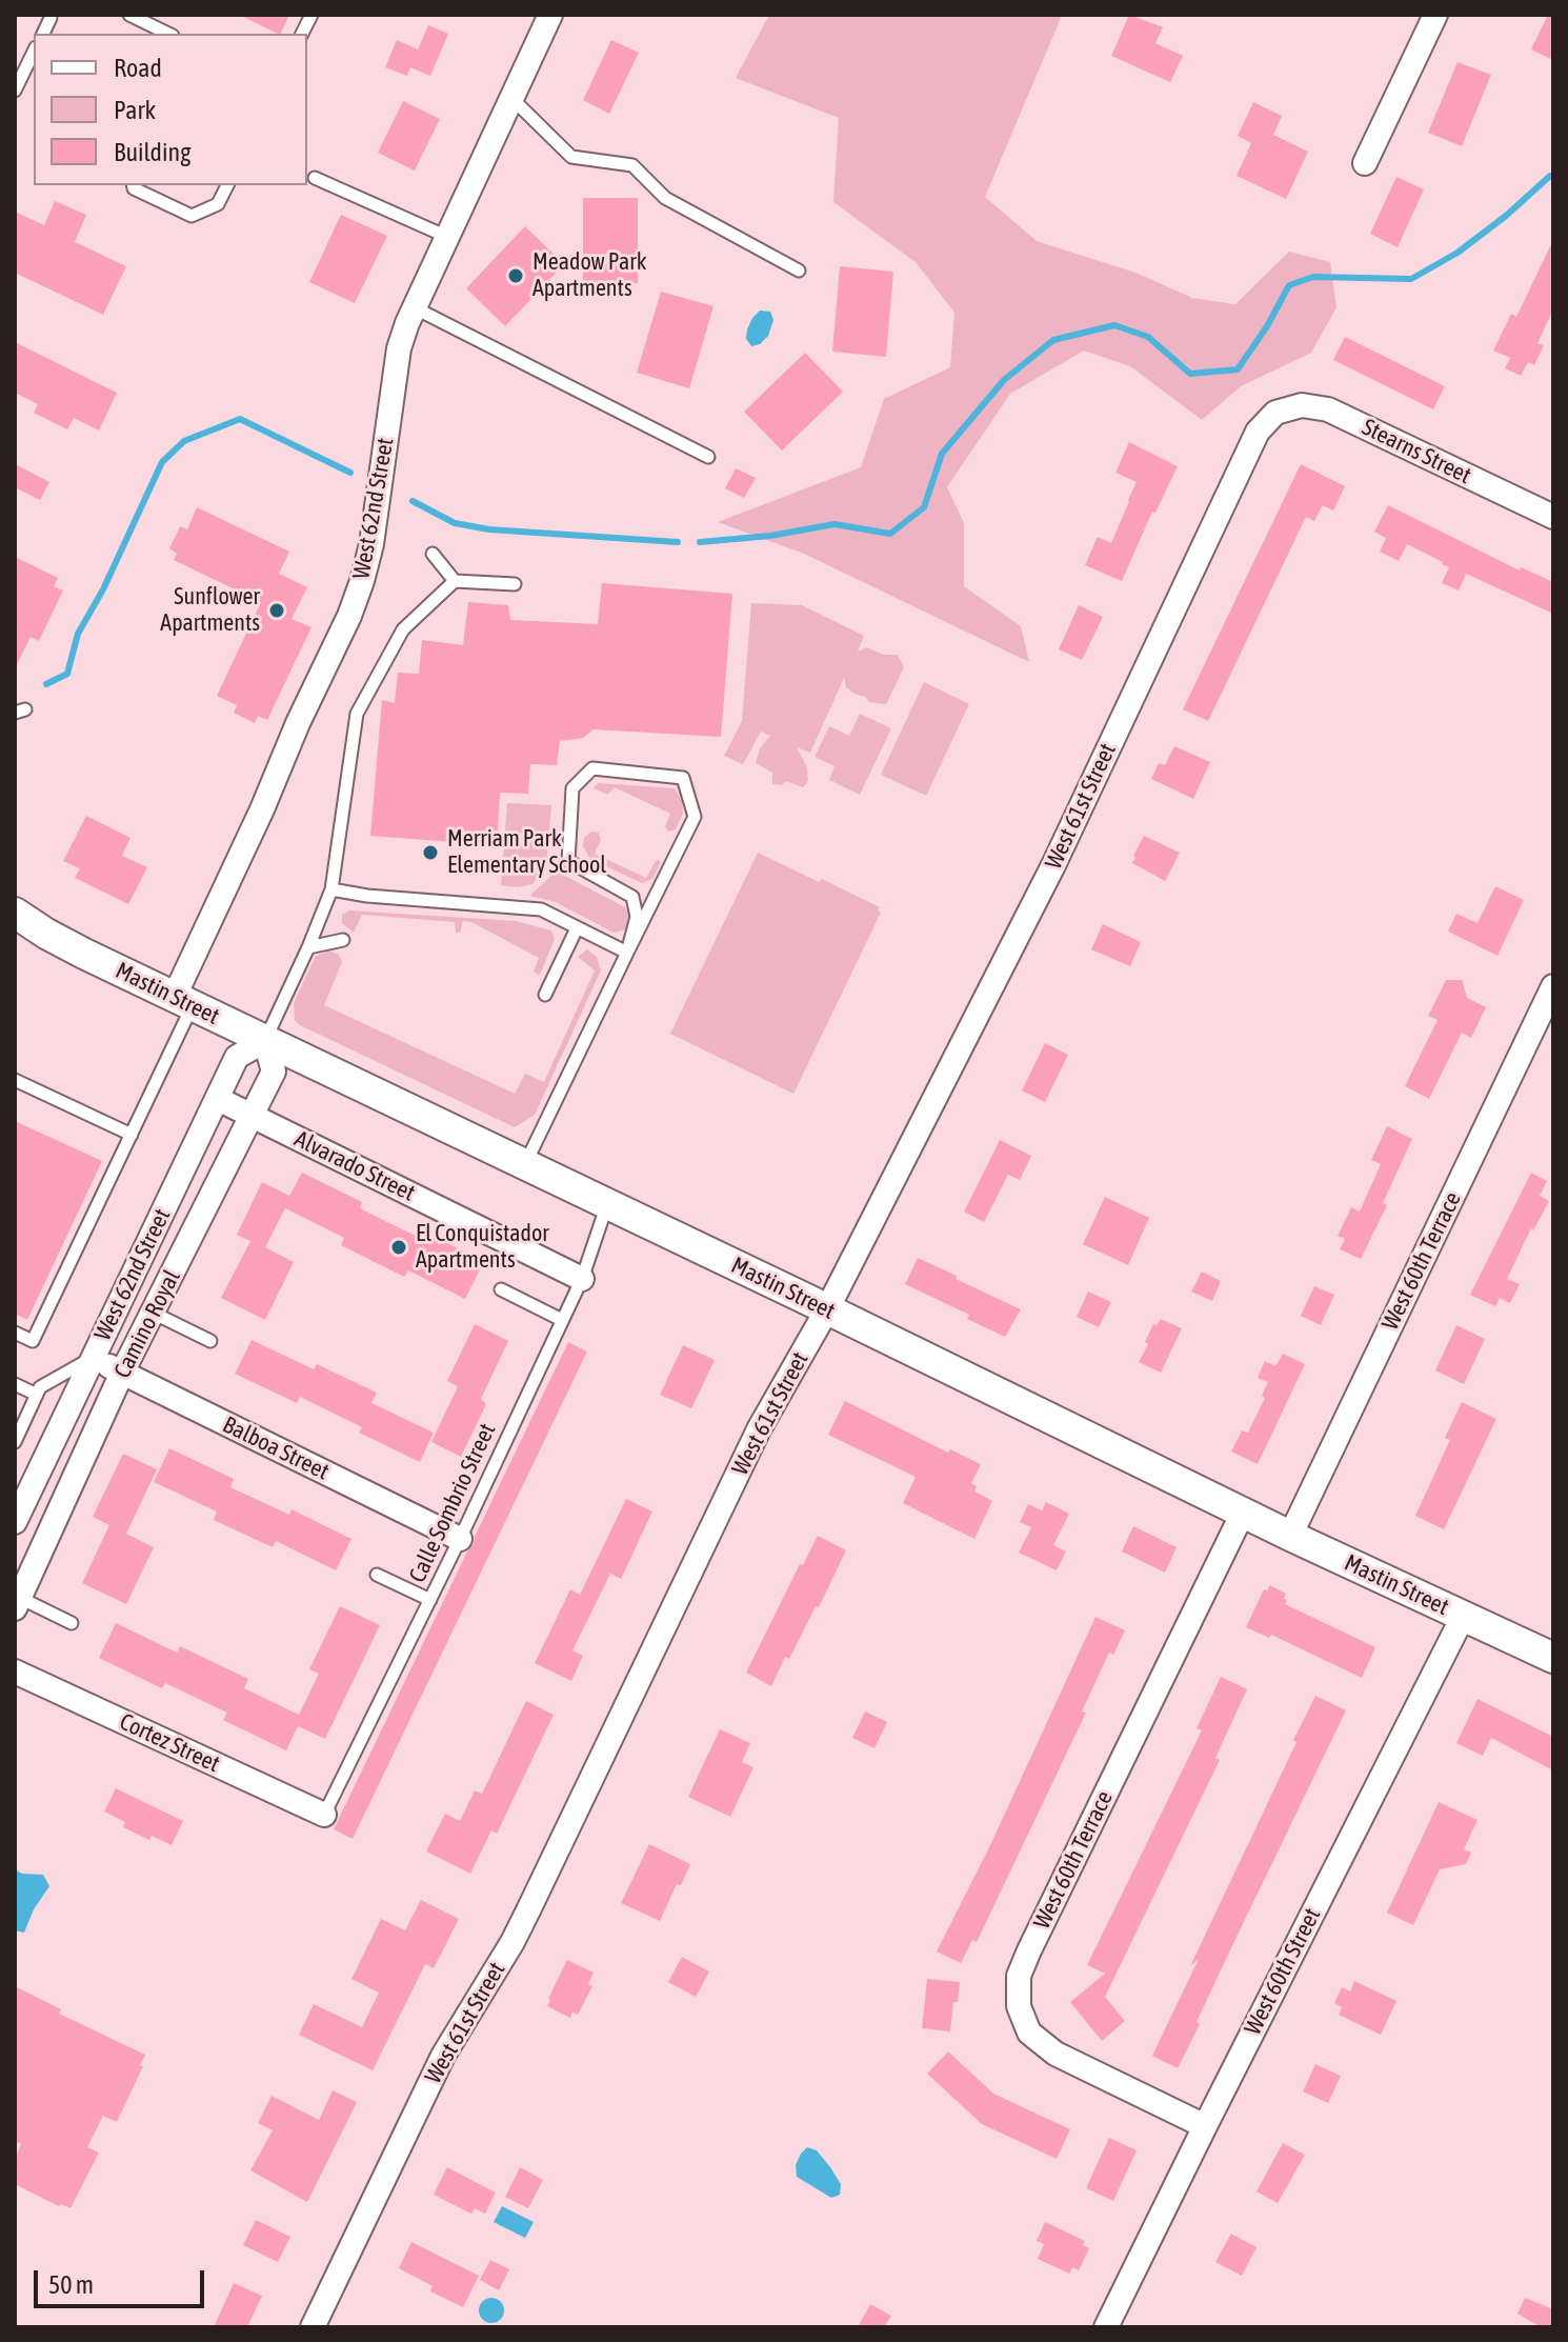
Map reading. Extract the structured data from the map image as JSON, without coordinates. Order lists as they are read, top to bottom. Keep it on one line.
{"streets":{"street":["Stearns Street","West 62nd Street","West 61st Street","Mastin Street","Alvarado Street","West 60th Terrace","Camino Royal","Balboa Street","Cortez Street","West 60th Street"],"lane":["Calle Sombrio Street"]},"crossings":[["Stearns Street","West 61st Street"],["West 62nd Street","Mastin Street"],["West 62nd Street","Alvarado Street"],["West 62nd Street","Camino Royal"],["West 62nd Street","Balboa Street"],["West 61st Street","Mastin Street"],["Mastin Street","West 60th Terrace"],["Mastin Street","Camino Royal"],["Mastin Street","Calle Sombrio Street"],["Mastin Street","West 60th Street"],["Alvarado Street","Camino Royal"],["Alvarado Street","Calle Sombrio Street"],["West 60th Terrace","West 60th Street"],["Camino Royal","Balboa Street"],["Balboa Street","Calle Sombrio Street"],["Calle Sombrio Street","Cortez Street"]],"places":["Meadow Park Apartments","Sunflower Apartments","Merriam Park Elementary School","El Conquistador Apartments"],"legend":["Road","Park","Building"],"scale_bar":"50 m"}
